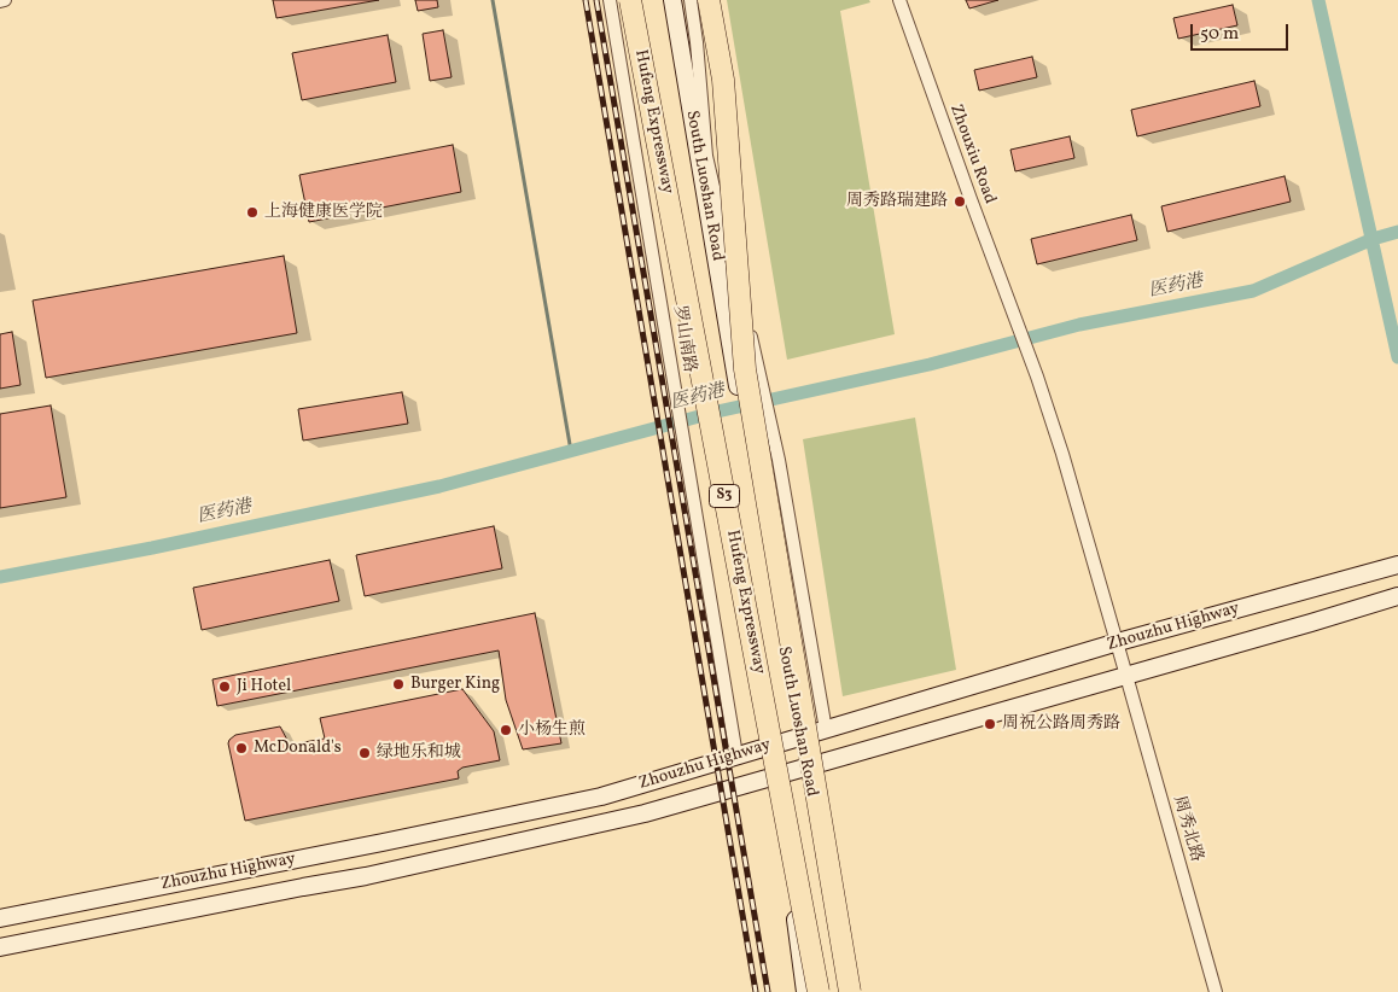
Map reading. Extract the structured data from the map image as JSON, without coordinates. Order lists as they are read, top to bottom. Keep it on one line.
{"streets":{"highway":["Hufeng Expressway","S3"],"street":["Zhouxiu Road","South Luoshan Road","罗山南路","Zhouzhu Highway","周秀北路"]},"crossings":[["Zhouxiu Road","Zhouzhu Highway"],["South Luoshan Road","S3"],["South Luoshan Road","Zhouzhu Highway"],["罗山南路","Zhouzhu Highway"],["Zhouzhu Highway","周秀北路"]],"water":["医药港"],"places":["周秀路瑞建路","上海健康医学院","Burger King","Ji Hotel","周祝公路周秀路","小杨生煎","McDonald's","绿地乐和城"],"scale_bar":"50 m"}
